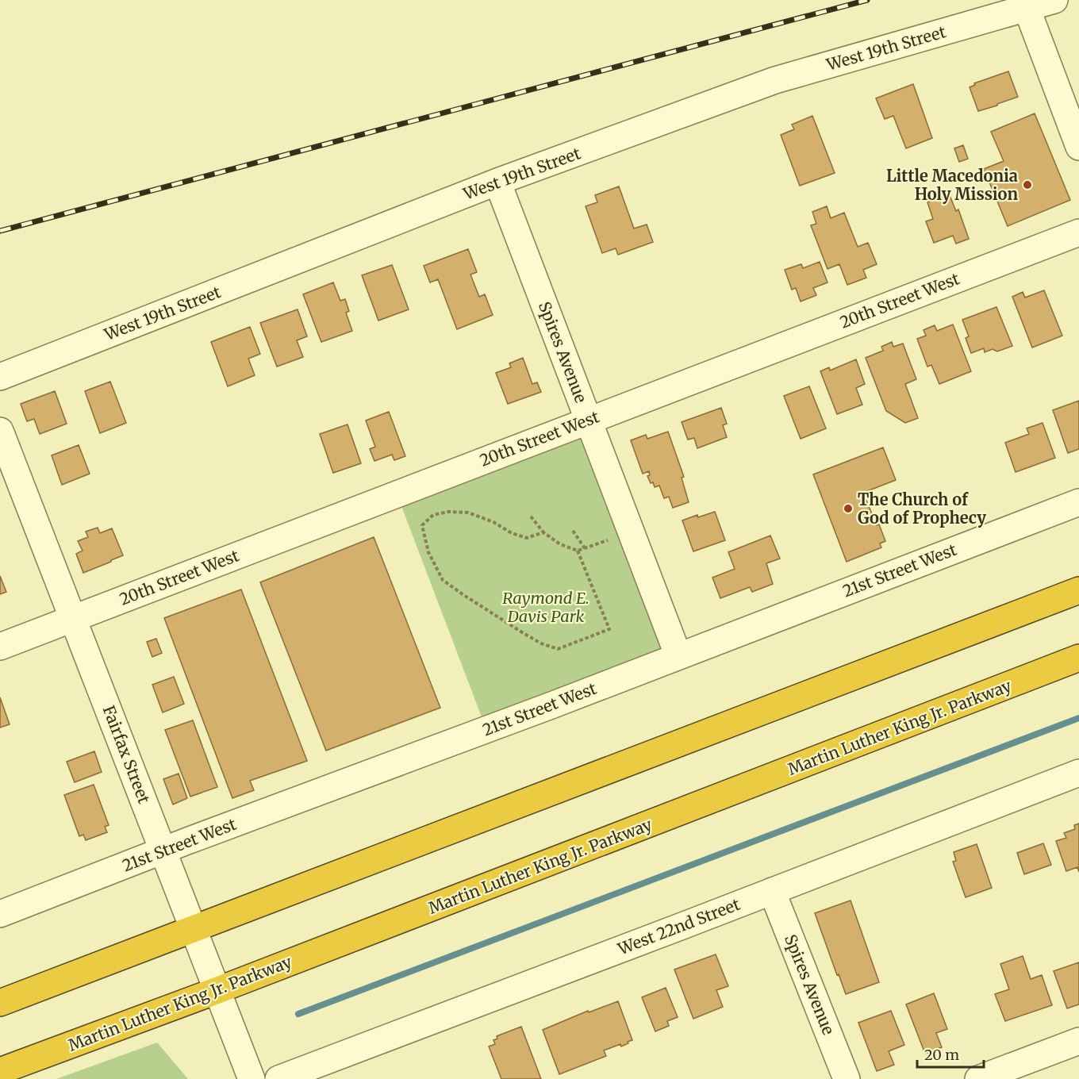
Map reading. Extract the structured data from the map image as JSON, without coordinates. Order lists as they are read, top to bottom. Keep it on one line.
{"streets":{"highway":["Martin Luther King Jr. Parkway"],"street":["West 19th Street","20th Street West","Spires Avenue","21st Street West","Fairfax Street","West 22nd Street"]},"crossings":[["West 19th Street","Spires Avenue"],["20th Street West","Spires Avenue"],["20th Street West","Fairfax Street"],["Spires Avenue","21st Street West"],["Spires Avenue","West 22nd Street"],["21st Street West","Fairfax Street"],["Martin Luther King Jr. Parkway","Fairfax Street"]],"parks":["Raymond E. Davis Park"],"places":["Little Macedonia Holy Mission","The Church of God of Prophecy"],"scale_bar":"20 m"}
